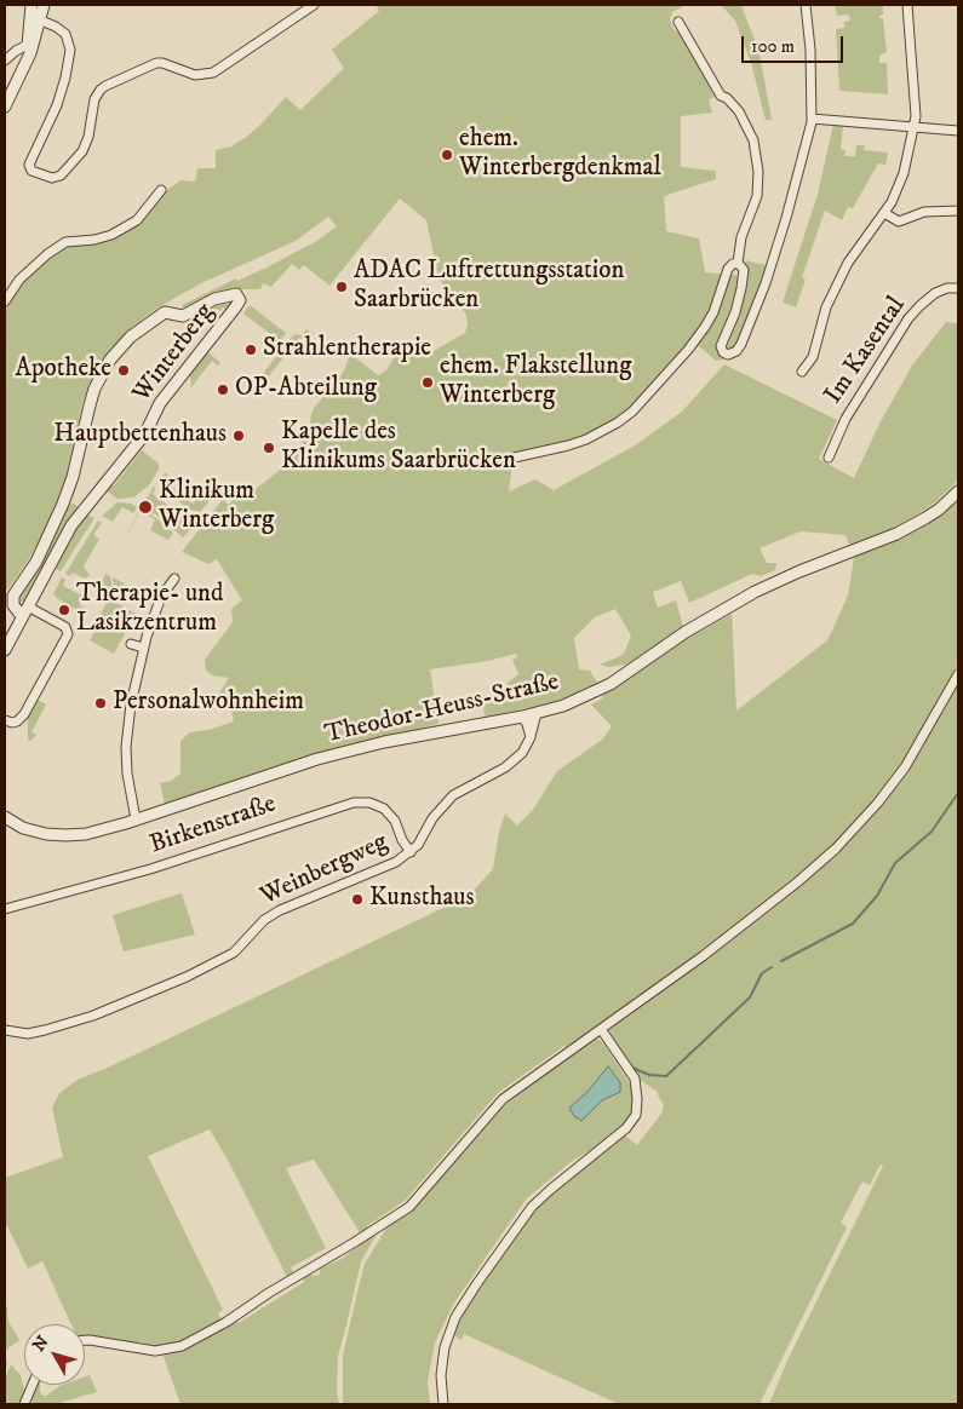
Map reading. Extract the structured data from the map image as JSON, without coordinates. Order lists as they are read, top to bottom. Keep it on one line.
{"streets":{"street":["Im Kasental","Winterberg","Theodor-Heuss-Straße","Birkenstraße","Weinbergweg"]},"crossings":[["Theodor-Heuss-Straße","Weinbergweg"],["Birkenstraße","Weinbergweg"]],"places":["ehem. Winterbergdenkmal","ADAC Luftrettungsstation Saarbrücken","Strahlentherapie","Apotheke","ehem. Flakstellung Winterberg","OP-Abteilung","Hauptbettenhaus","Kapelle des Klinikums Saarbrücken","Klinikum Winterberg","Therapie- und Lasikzentrum","Personalwohnheim","Kunsthaus"],"scale_bar":"100 m","north":"top left"}
